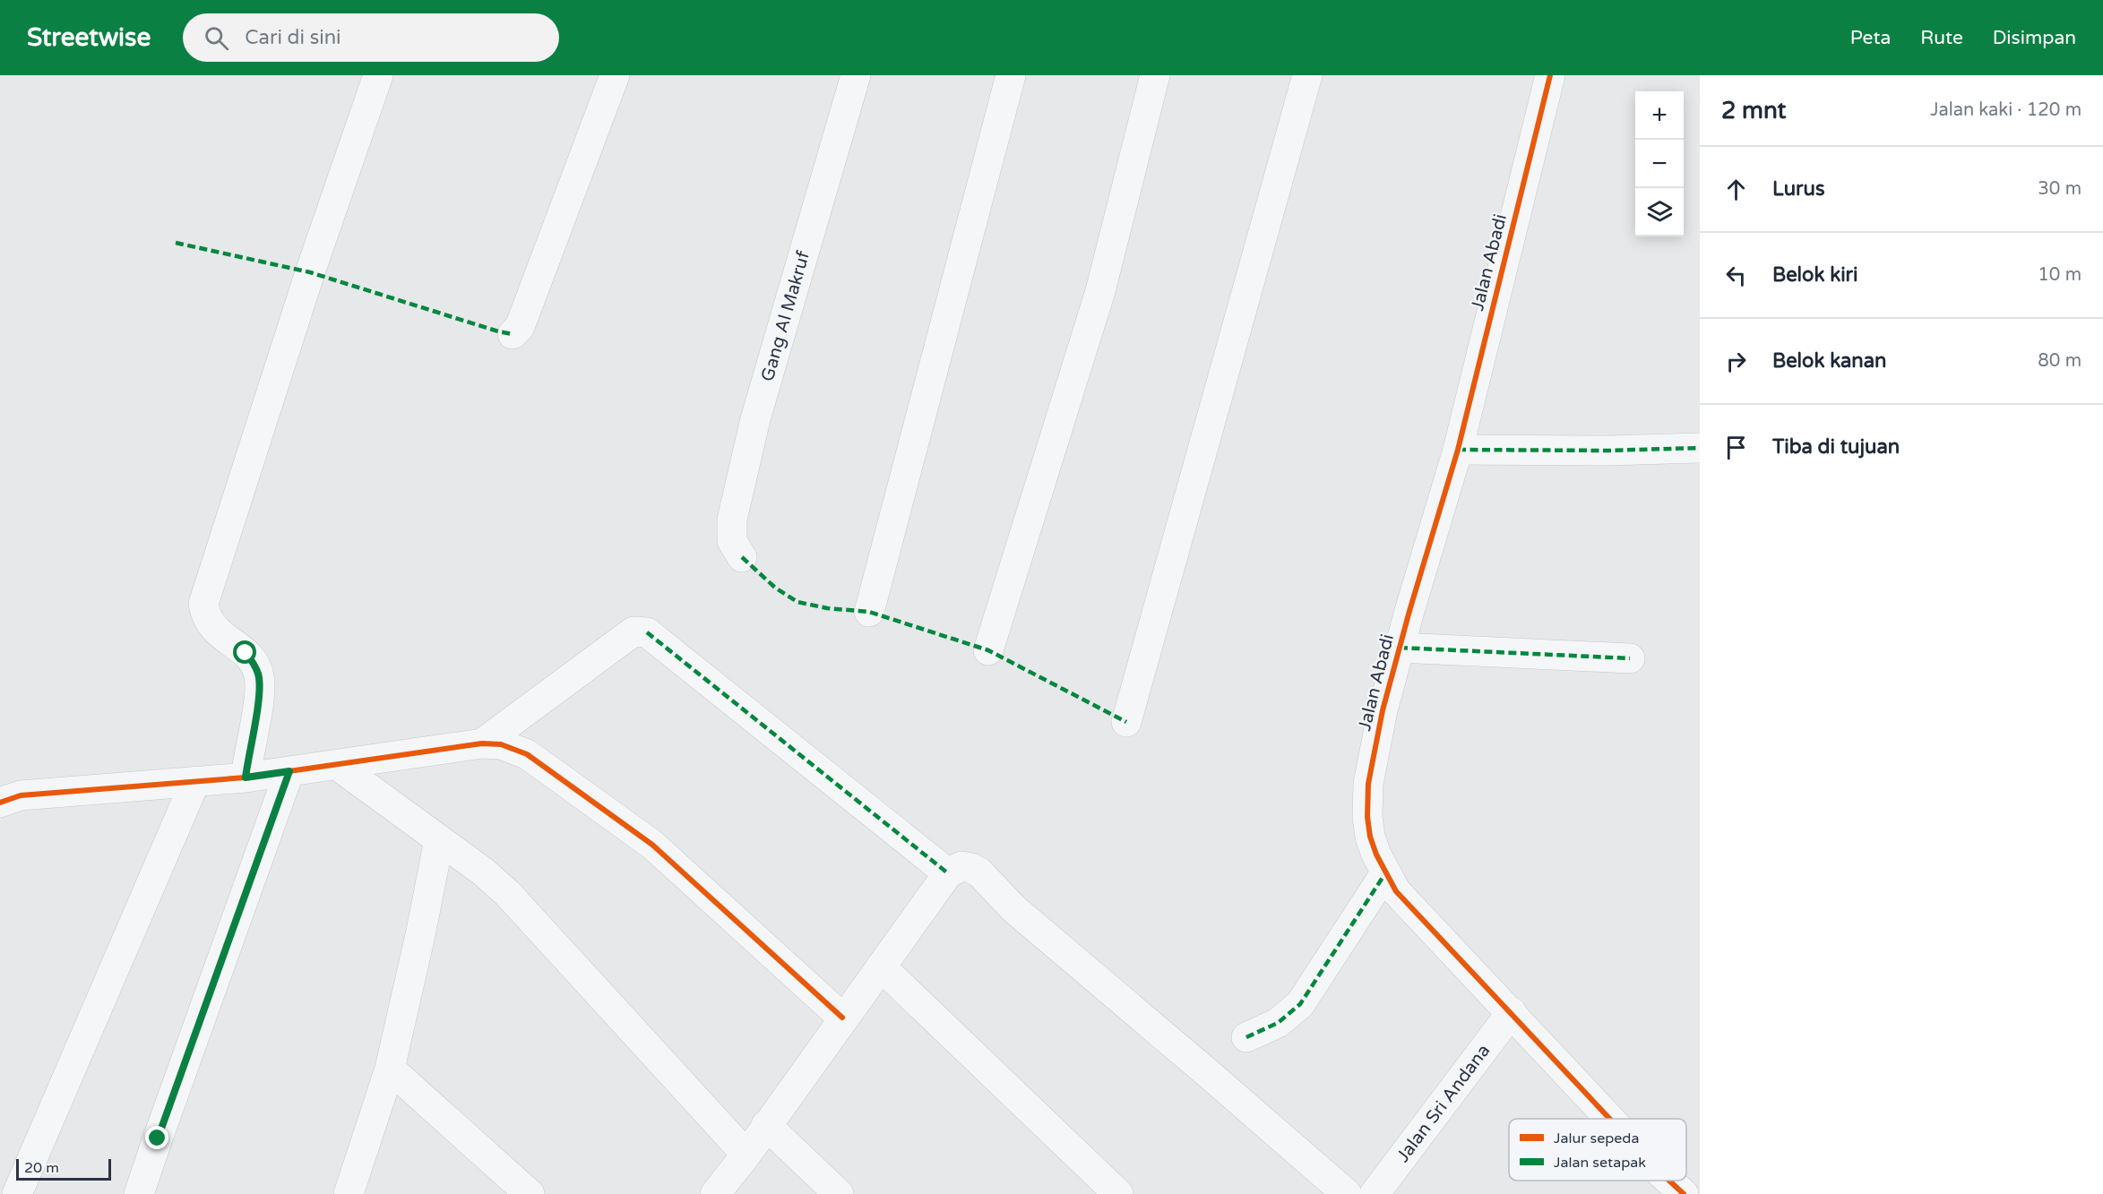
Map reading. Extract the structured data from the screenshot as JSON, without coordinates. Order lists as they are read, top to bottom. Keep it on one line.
{"streets":{"street":["Jalan Abadi","Gang Al Makruf","Jalan Sri Andana"]},"crossings":[["Jalan Abadi","Jalan Sri Andana"]],"legend":["Jalur sepeda","Jalan setapak"],"scale_bar":"20 m","page":{"header":"Streetwise","search":"Cari di sini","nav":["Peta","Rute","Disimpan"],"heading":["2 mnt","Jalan kaki · 120 m"],"map_buttons":["+","−"],"list":[["Lurus","30 m"],["Belok kiri","10 m"],["Belok kanan","80 m"],"Tiba di tujuan"],"scale":"20 m"}}
